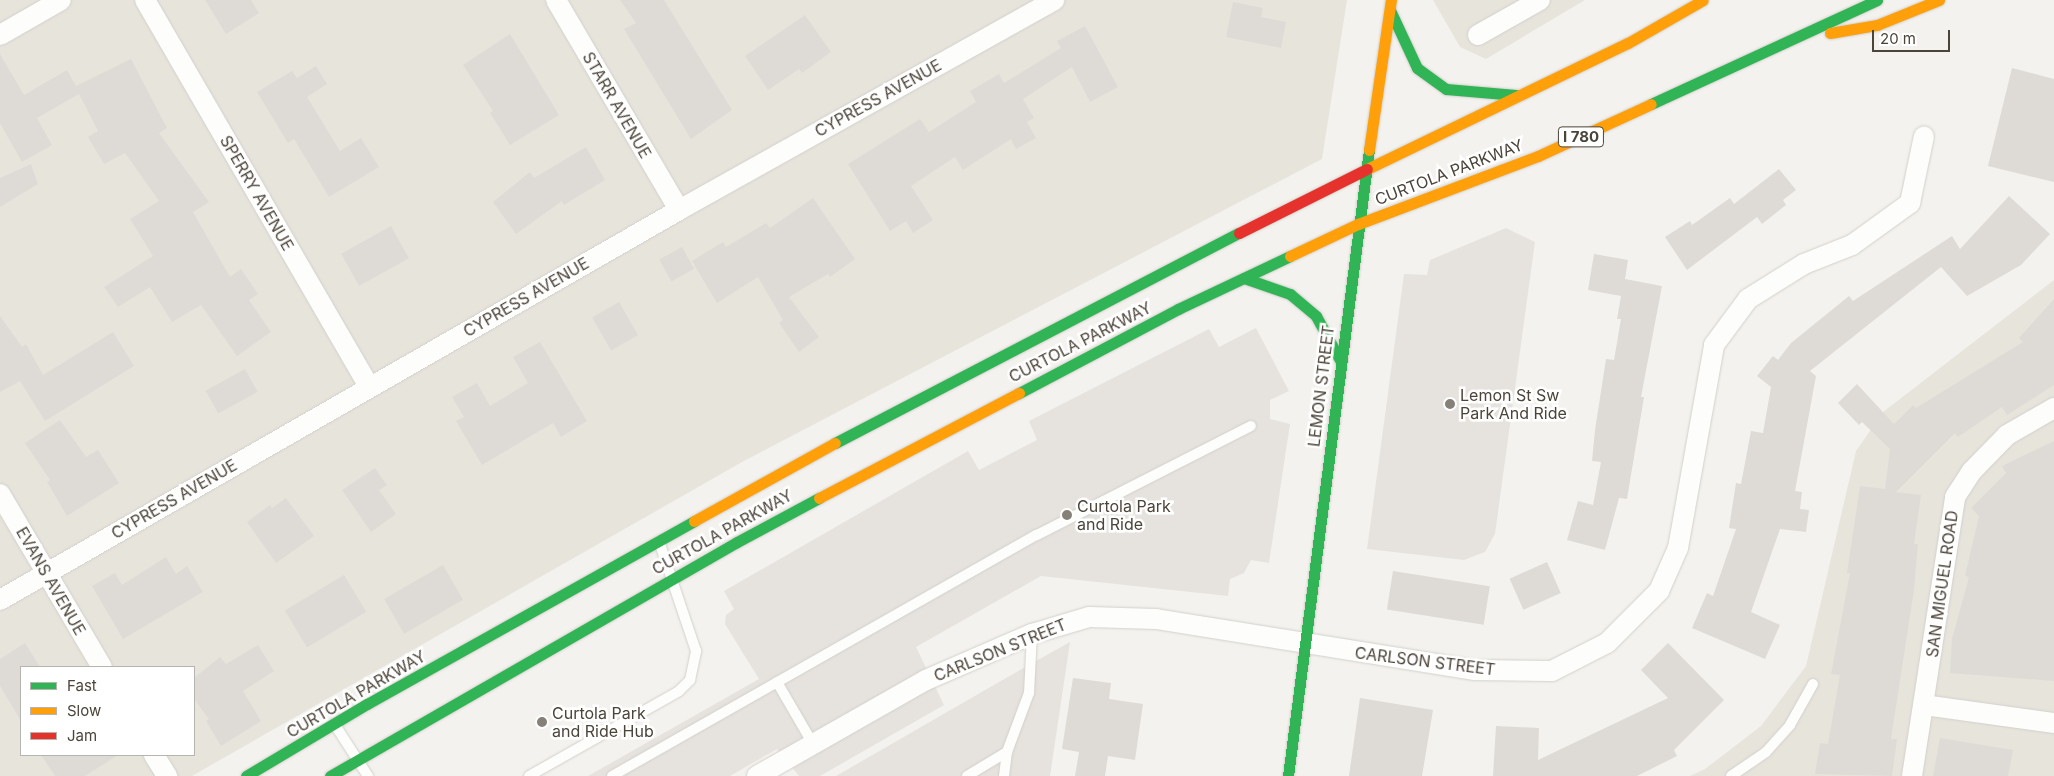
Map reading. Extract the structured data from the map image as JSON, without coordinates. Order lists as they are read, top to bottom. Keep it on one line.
{"streets":{"main road":["I 780","CURTOLA PARKWAY","LEMON STREET"],"street":["CYPRESS AVENUE","STARR AVENUE","SPERRY AVENUE","EVANS AVENUE","SAN MIGUEL ROAD","CARLSON STREET"]},"crossings":[["CYPRESS AVENUE","STARR AVENUE"],["CYPRESS AVENUE","SPERRY AVENUE"],["CYPRESS AVENUE","EVANS AVENUE"],["CURTOLA PARKWAY","LEMON STREET"],["LEMON STREET","CARLSON STREET"]],"places":["Lemon St Sw Park And Ride","Curtola Park and Ride","Curtola Park and Ride Hub"],"legend":["Fast","Slow","Jam"],"scale_bar":"20 m"}
